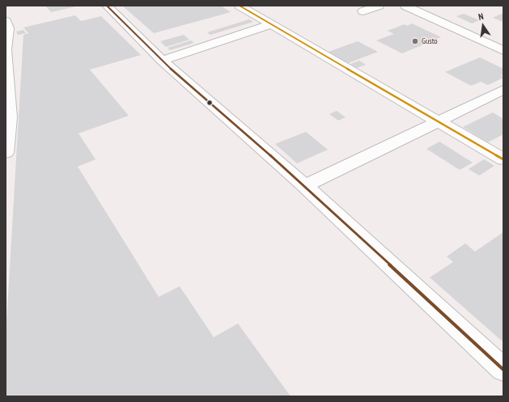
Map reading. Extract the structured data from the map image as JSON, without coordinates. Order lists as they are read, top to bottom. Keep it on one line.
{"places":["Gusto"],"north":"top"}
